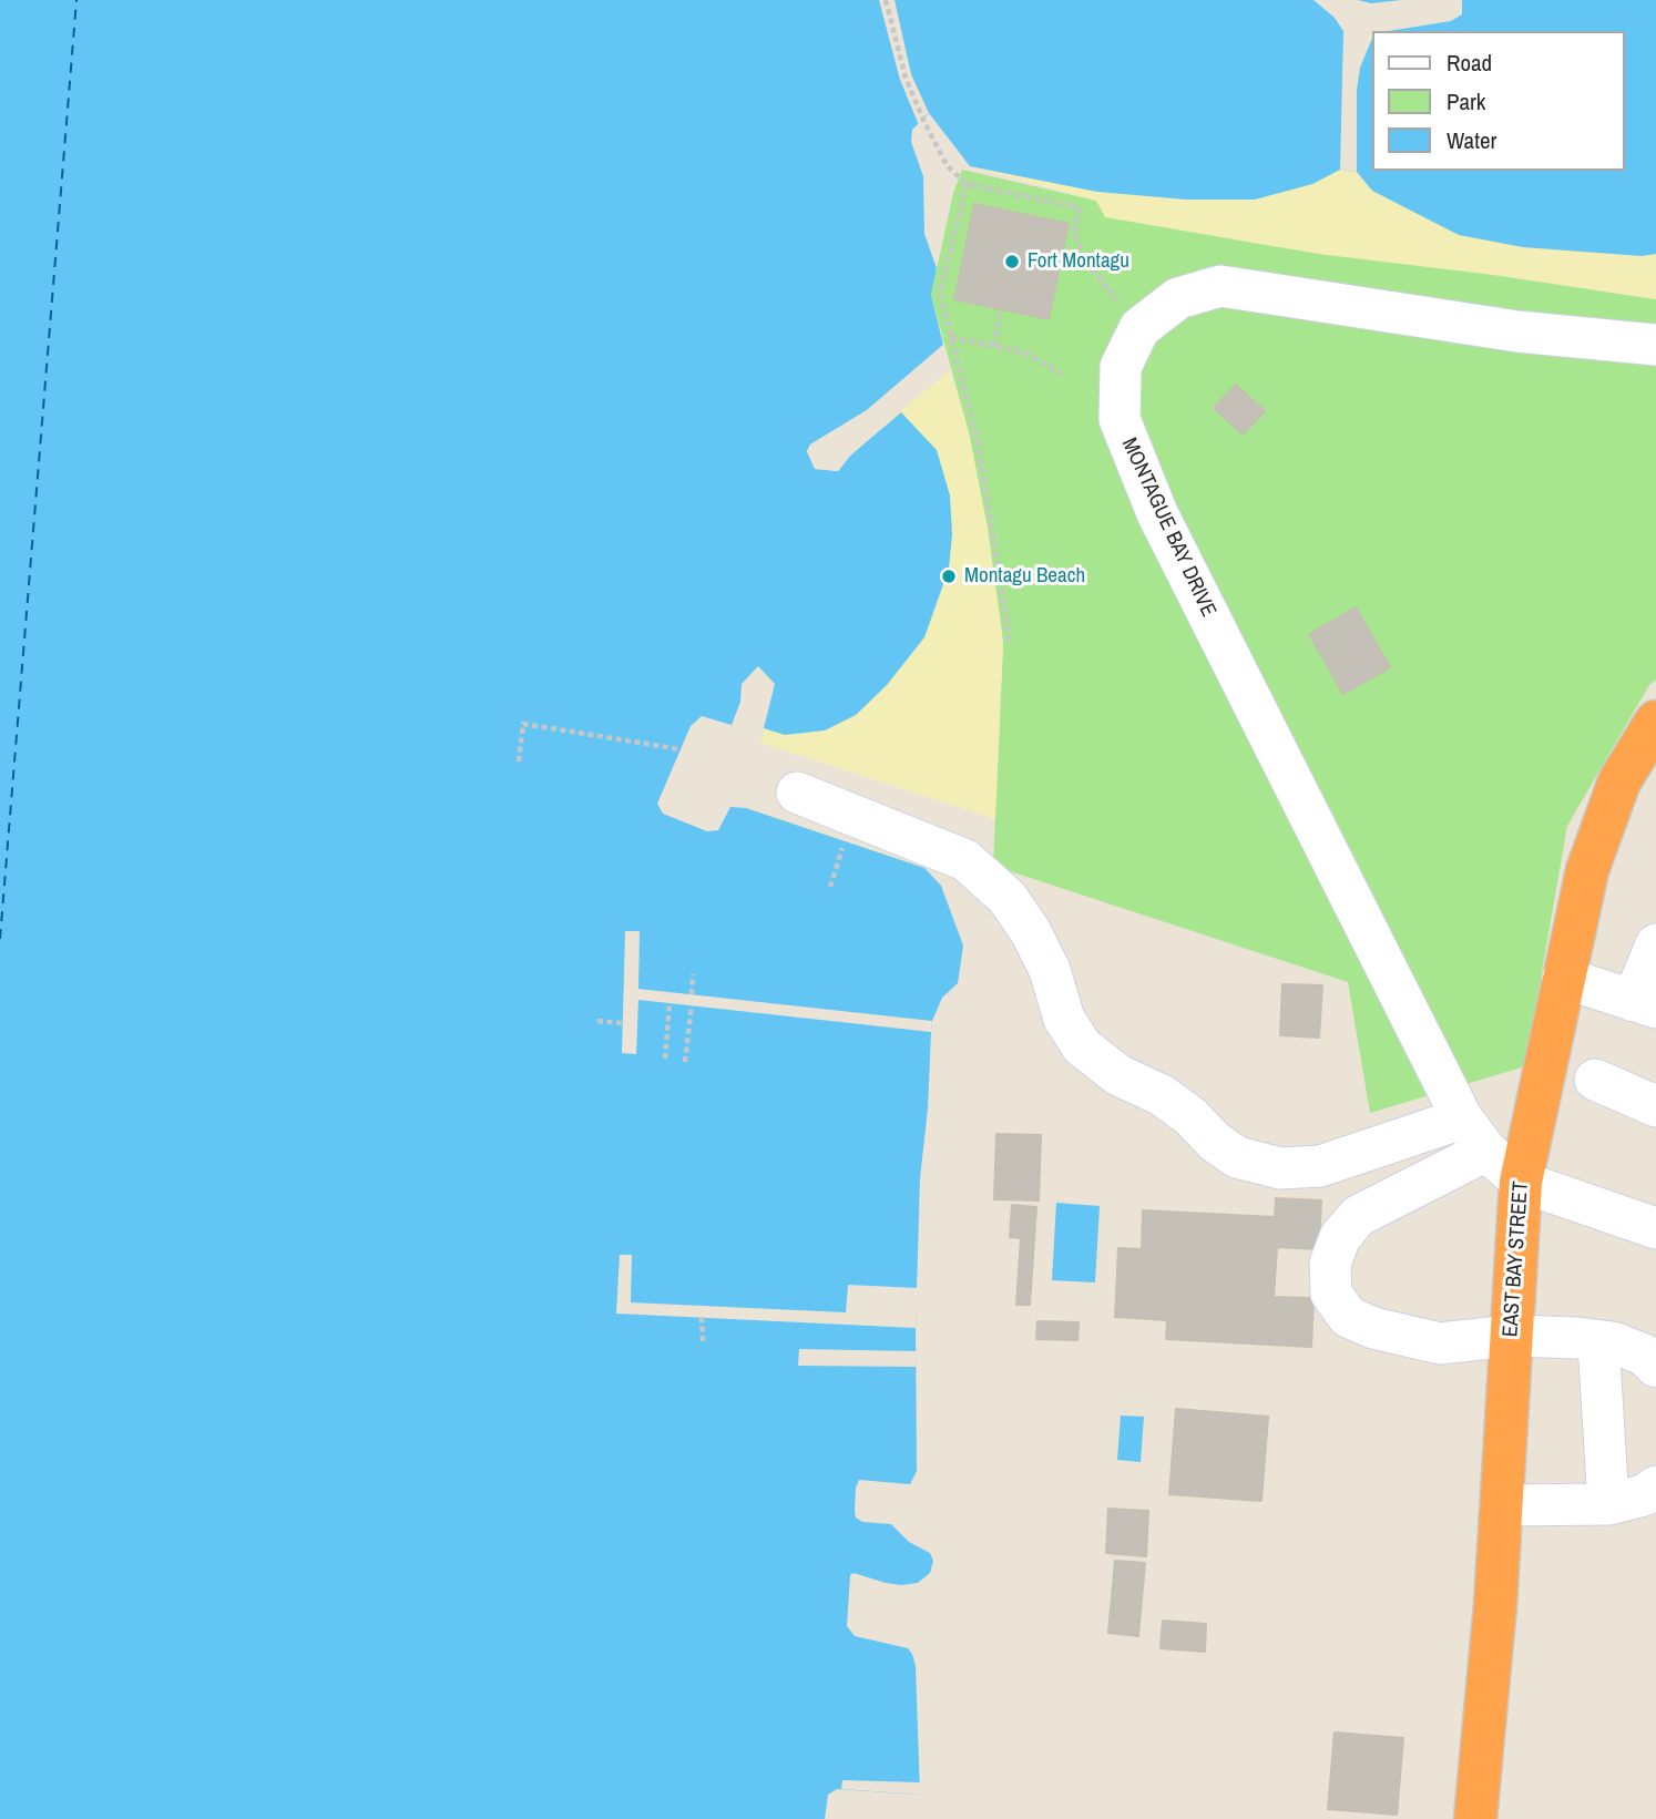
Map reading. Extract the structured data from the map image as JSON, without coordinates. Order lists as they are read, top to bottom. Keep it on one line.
{"streets":{"highway":["EAST BAY STREET"],"street":["MONTAGUE BAY DRIVE"]},"crossings":[["MONTAGUE BAY DRIVE","EAST BAY STREET"]],"places":["Fort Montagu","Montagu Beach"],"legend":["Road","Park","Water"]}
